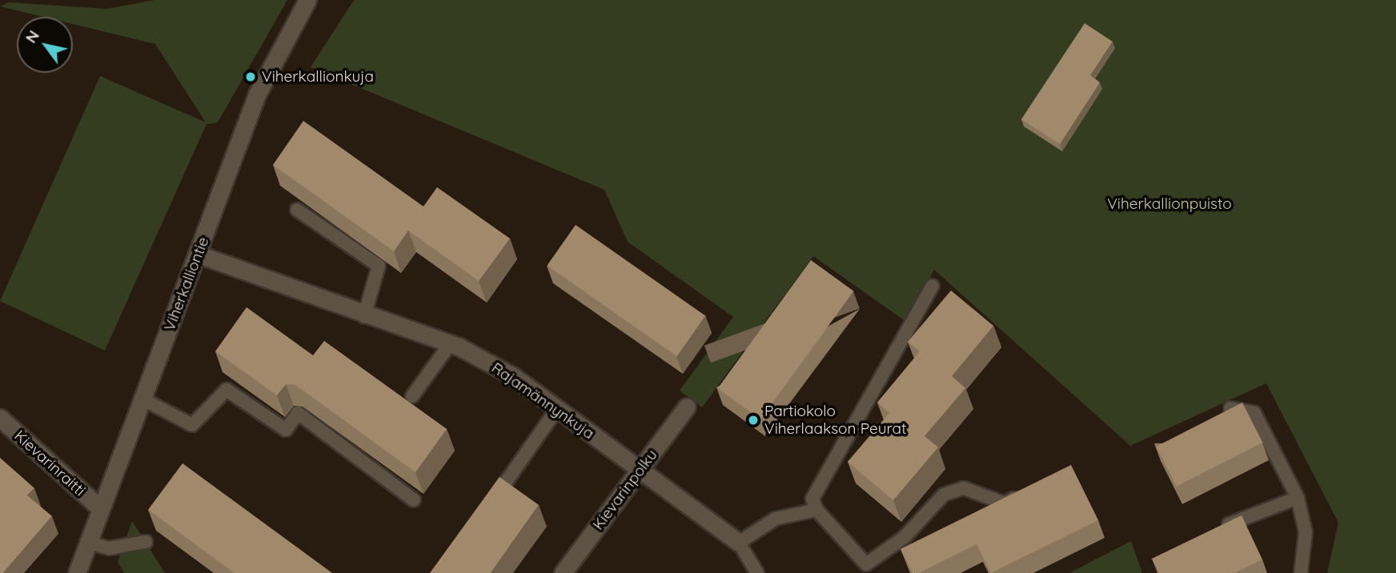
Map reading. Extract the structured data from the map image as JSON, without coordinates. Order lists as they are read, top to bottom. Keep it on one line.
{"streets":{"street":["Viherkalliontie","Rajamännynkuja","Kievarinraitti","Kievarinpolku"]},"crossings":[["Viherkalliontie","Rajamännynkuja"],["Viherkalliontie","Kievarinraitti"],["Rajamännynkuja","Kievarinpolku"]],"parks":["Viherkallionpuisto"],"places":["Viherkallionkuja","Partiokolo Viherlaakson Peurat"],"north":"top left"}
